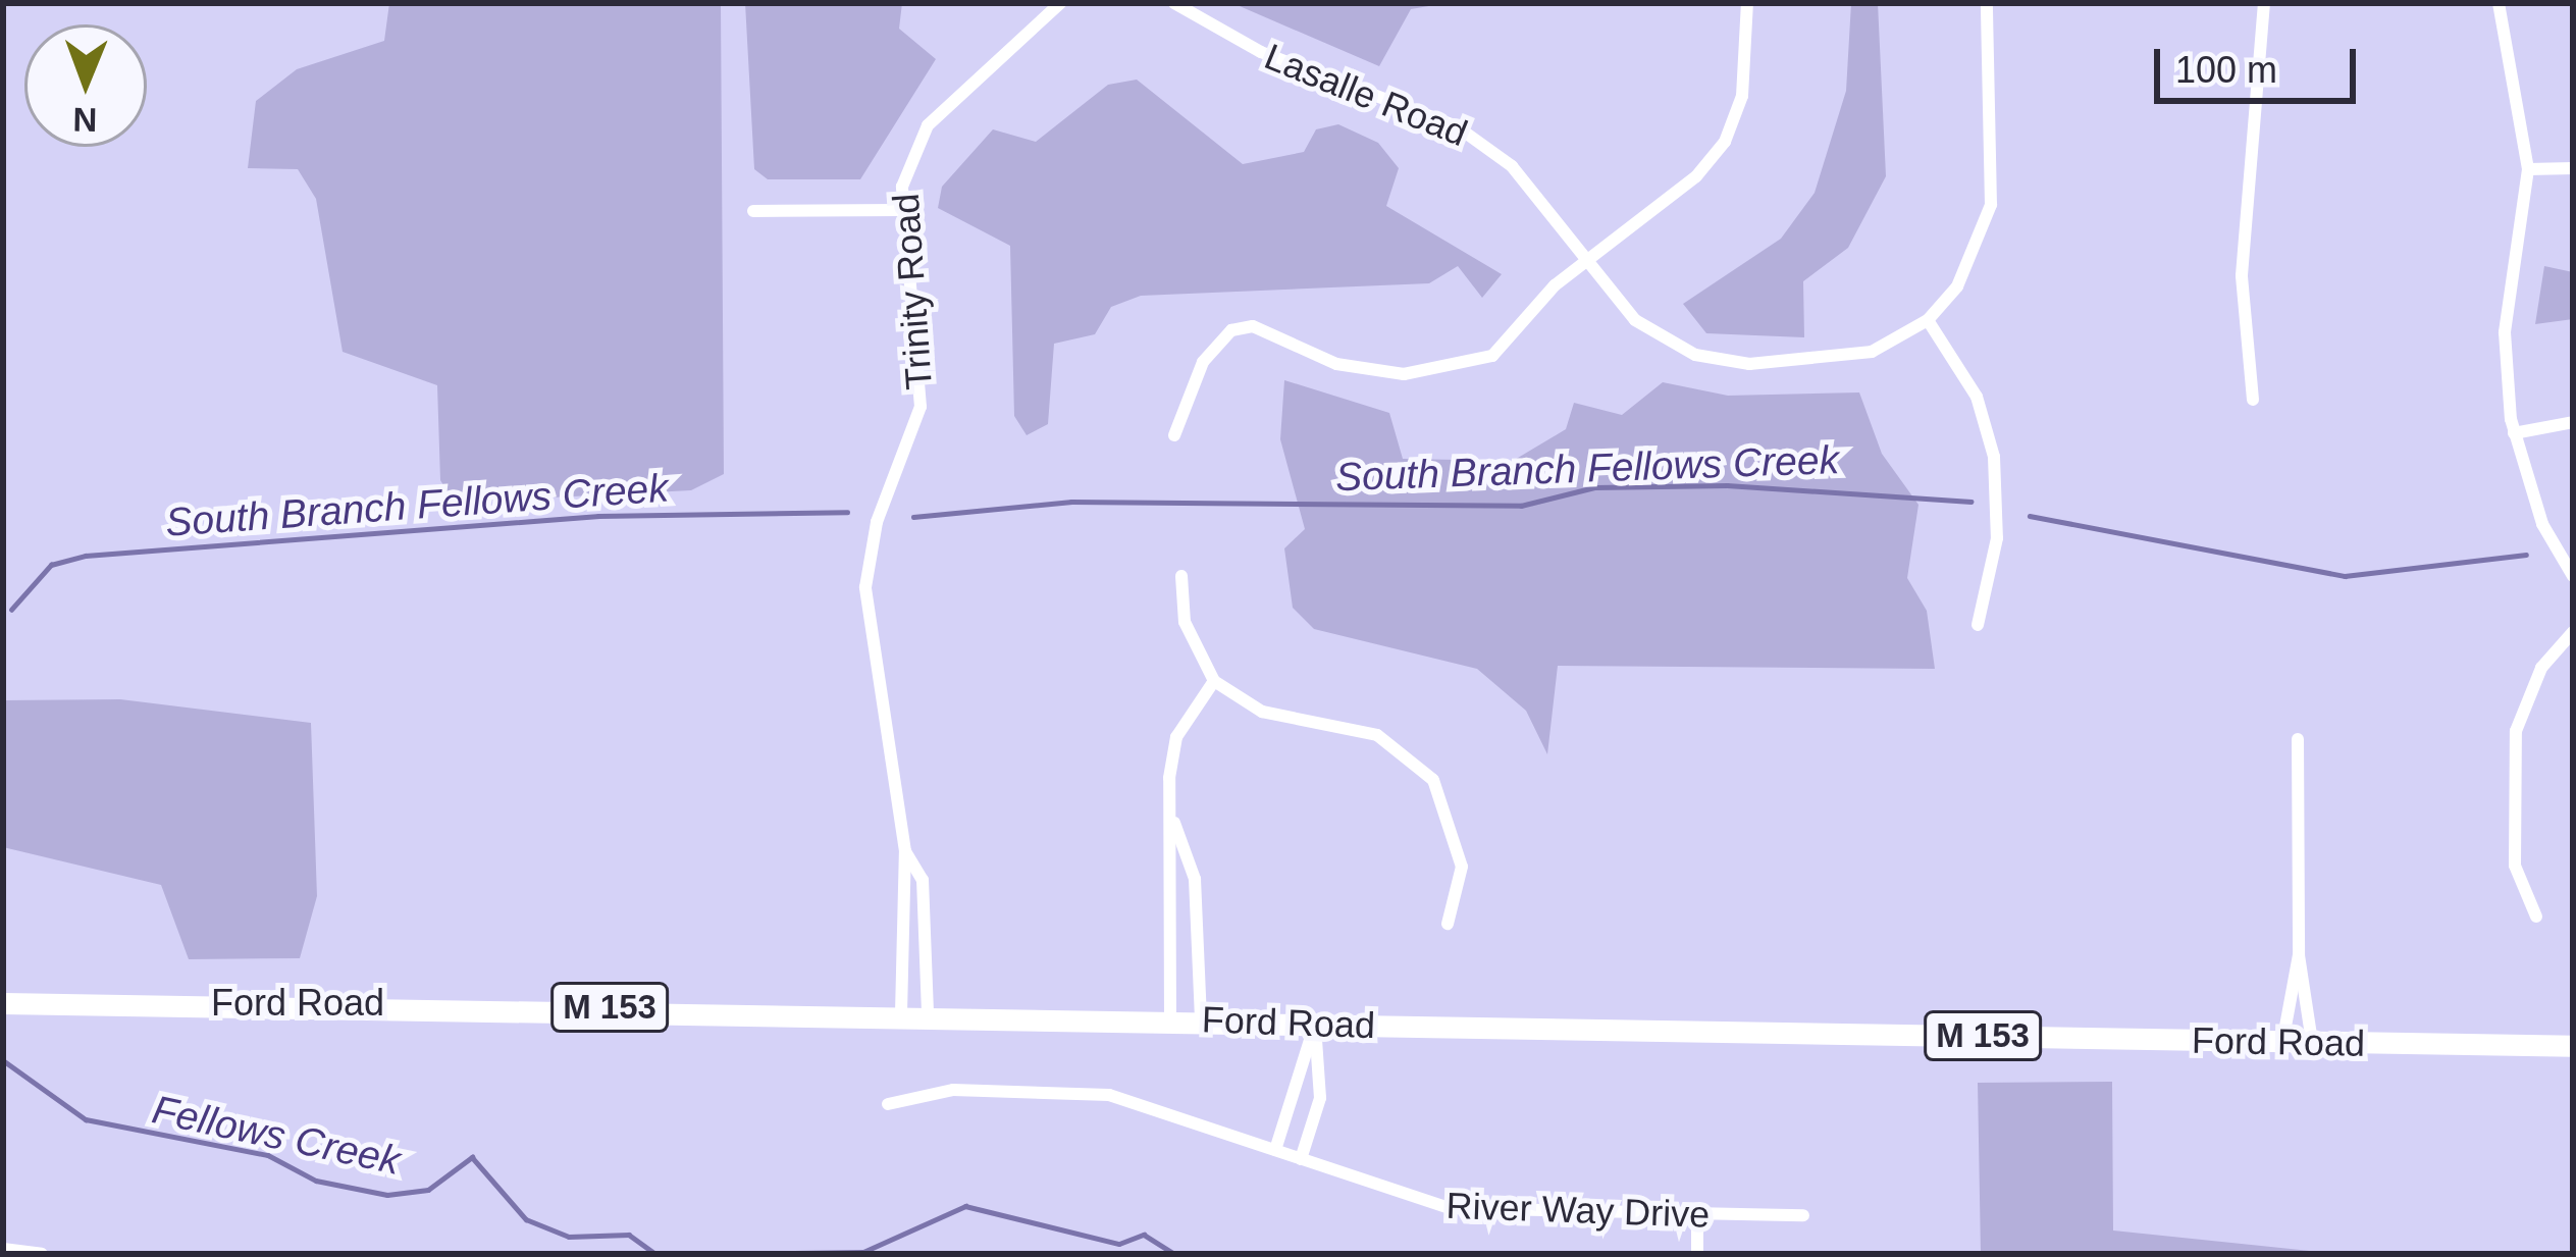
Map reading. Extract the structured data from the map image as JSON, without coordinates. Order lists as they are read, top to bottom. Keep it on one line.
{"streets":{"main road":["Ford Road","M 153"],"street":["Lasalle Road","Trinity Road","River Way Drive"]},"crossings":[["Trinity Road","Ford Road"]],"water":["South Branch Fellows Creek","Fellows Creek"],"scale_bar":"100 m","north":"bottom"}
